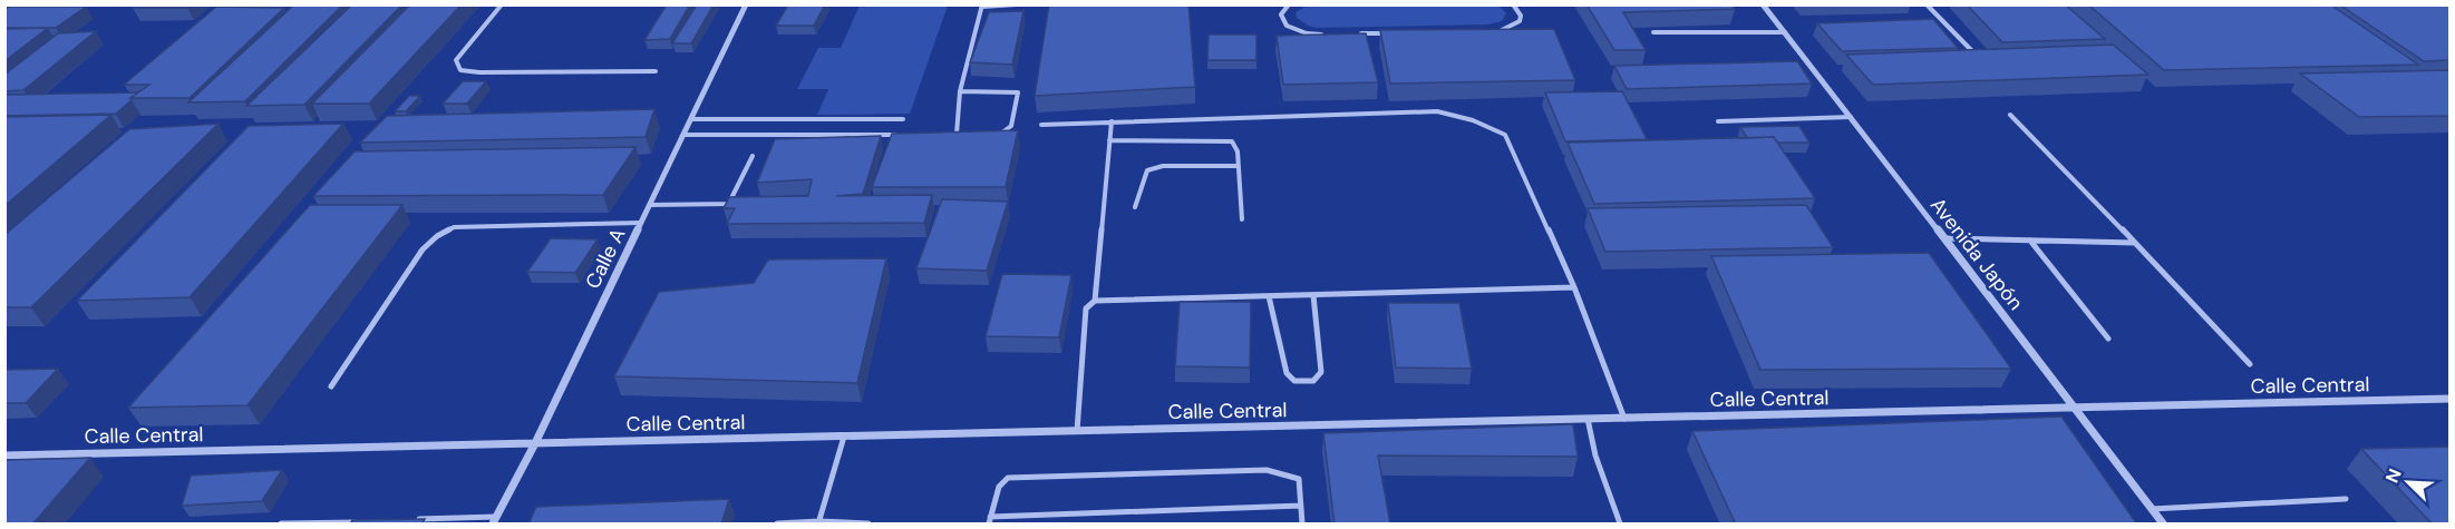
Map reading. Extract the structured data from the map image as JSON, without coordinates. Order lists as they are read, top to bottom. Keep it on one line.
{"streets":{"street":["Avenida Japón","Calle A","Calle Central"]},"crossings":[["Avenida Japón","Calle Central"],["Calle A","Calle Central"]],"north":"top left"}
